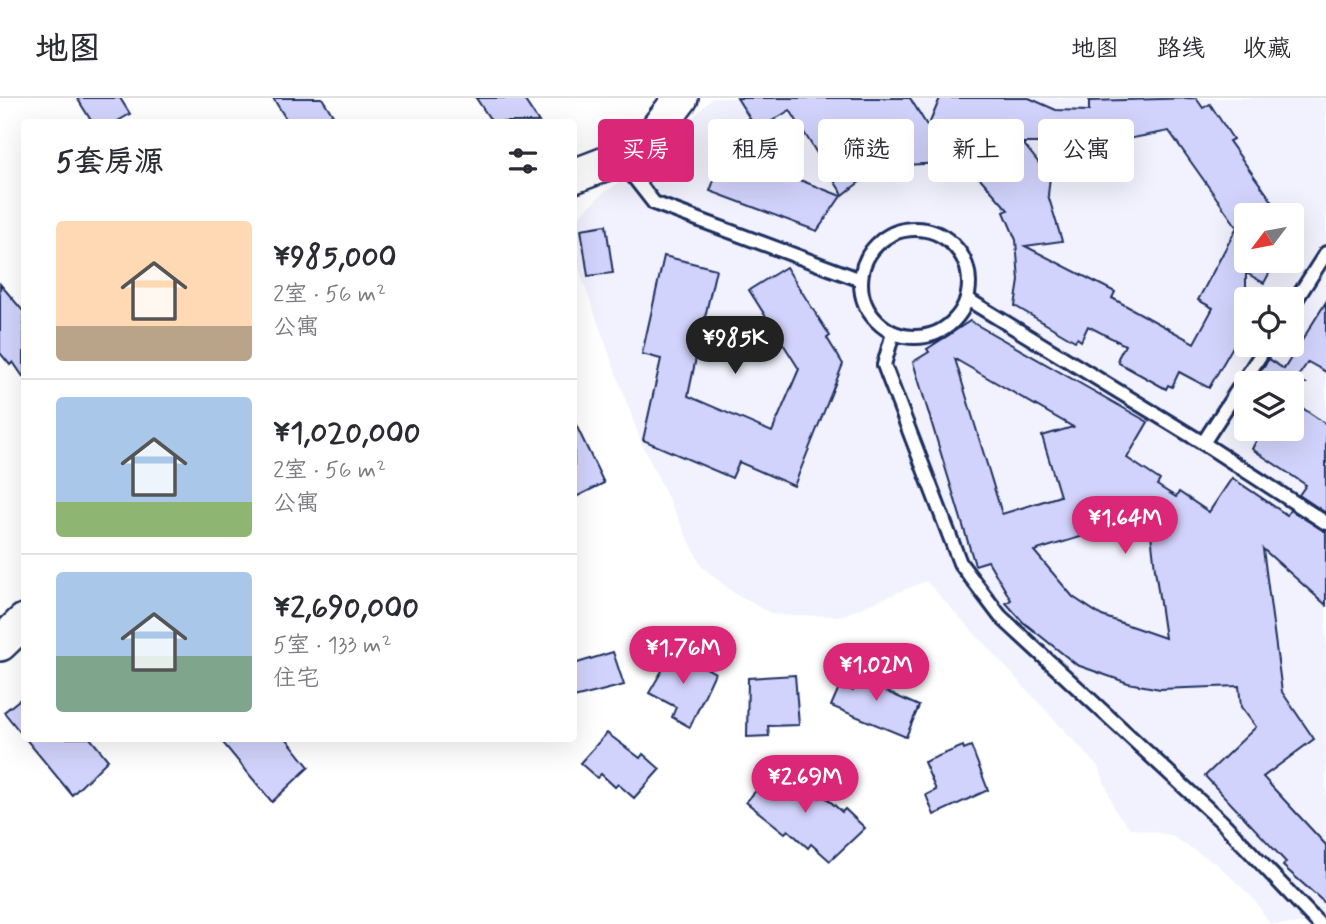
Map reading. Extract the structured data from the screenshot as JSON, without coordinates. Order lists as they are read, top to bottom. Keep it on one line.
{"north":"bottom left","page":{"header":"地图","nav":["地图","路线","收藏"],"chip":["买房","租房","筛选","新上","公寓"],"heading":"5套房源","list":[{"name":"¥985,000","note":"2室 · 56 m² · 公寓"},{"name":"¥1,020,000","note":"2室 · 56 m² · 公寓"},{"name":"¥2,690,000","note":"5室 · 133 m² · 住宅"}],"price":["¥985K","¥1.64M","¥1.76M","¥1.02M","¥2.69M"]}}
